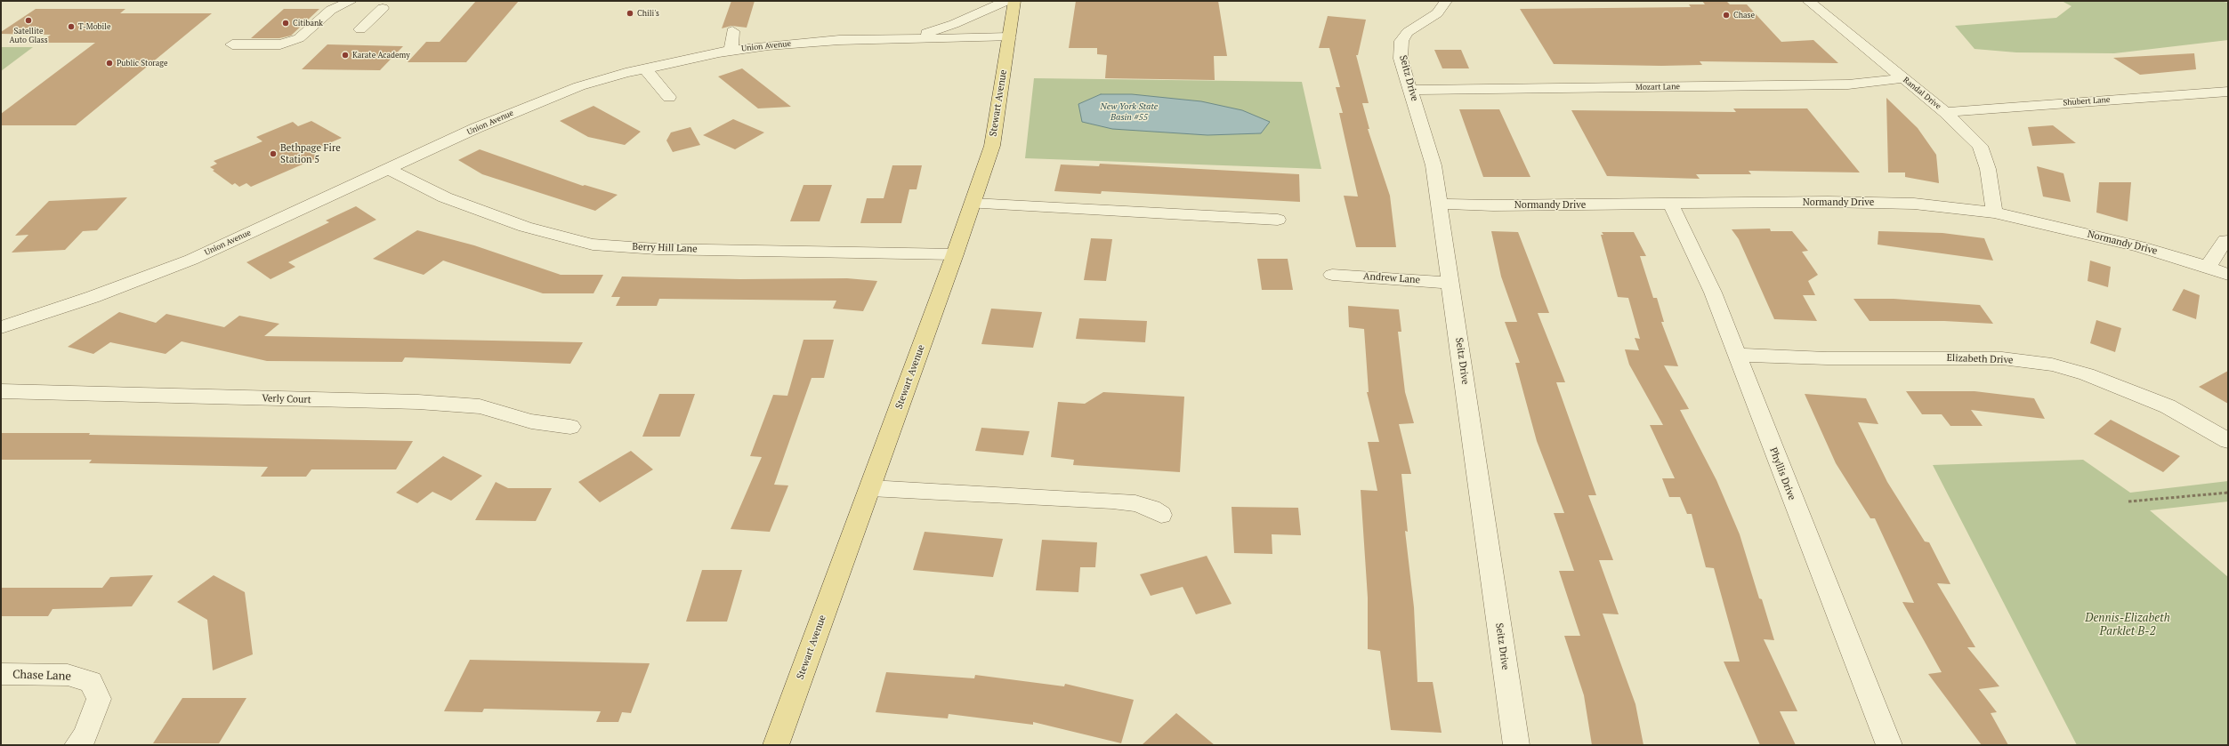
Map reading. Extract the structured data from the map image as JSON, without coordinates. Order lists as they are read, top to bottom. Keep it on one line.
{"streets":{"main road":["Stewart Avenue"],"street":["Union Avenue","Seitz Drive","Mozart Lane","Randal Drive","Shubert Lane","Normandy Drive","Berry Hill Lane","Andrew Lane","Elizabeth Drive","Verly Court","Phyllis Drive","Chase Lane"]},"crossings":[["Union Avenue","Stewart Avenue"],["Union Avenue","Berry Hill Lane"],["Seitz Drive","Mozart Lane"],["Seitz Drive","Normandy Drive"],["Seitz Drive","Andrew Lane"],["Mozart Lane","Randal Drive"],["Randal Drive","Shubert Lane"],["Randal Drive","Normandy Drive"],["Stewart Avenue","Berry Hill Lane"],["Normandy Drive","Phyllis Drive"],["Elizabeth Drive","Phyllis Drive"]],"water":["New York State Basin #55"],"parks":["Dennis-Elizabeth Parklet B-2"],"places":["Chili's","Chase","Satellite Auto Glass","Citibank","T-Mobile","Karate Academy","Public Storage","Bethpage Fire Station 5"]}
